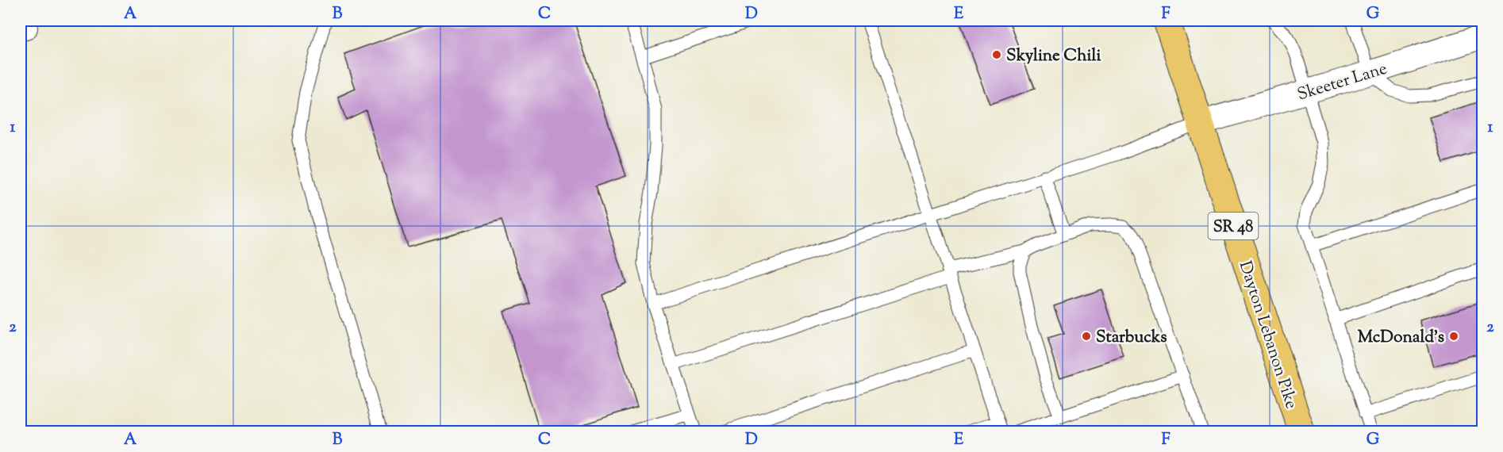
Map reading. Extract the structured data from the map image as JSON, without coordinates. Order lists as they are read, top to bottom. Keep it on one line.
{"streets":{"main road":["SR 48","Dayton Lebanon Pike"],"street":["Skeeter Lane"]},"crossings":[["Skeeter Lane","Dayton Lebanon Pike"]],"places":["Skyline Chili","Starbucks","McDonald's"],"grid":{"columns":["A","B","C","D","E","F","G"],"rows":["1","2"]}}
